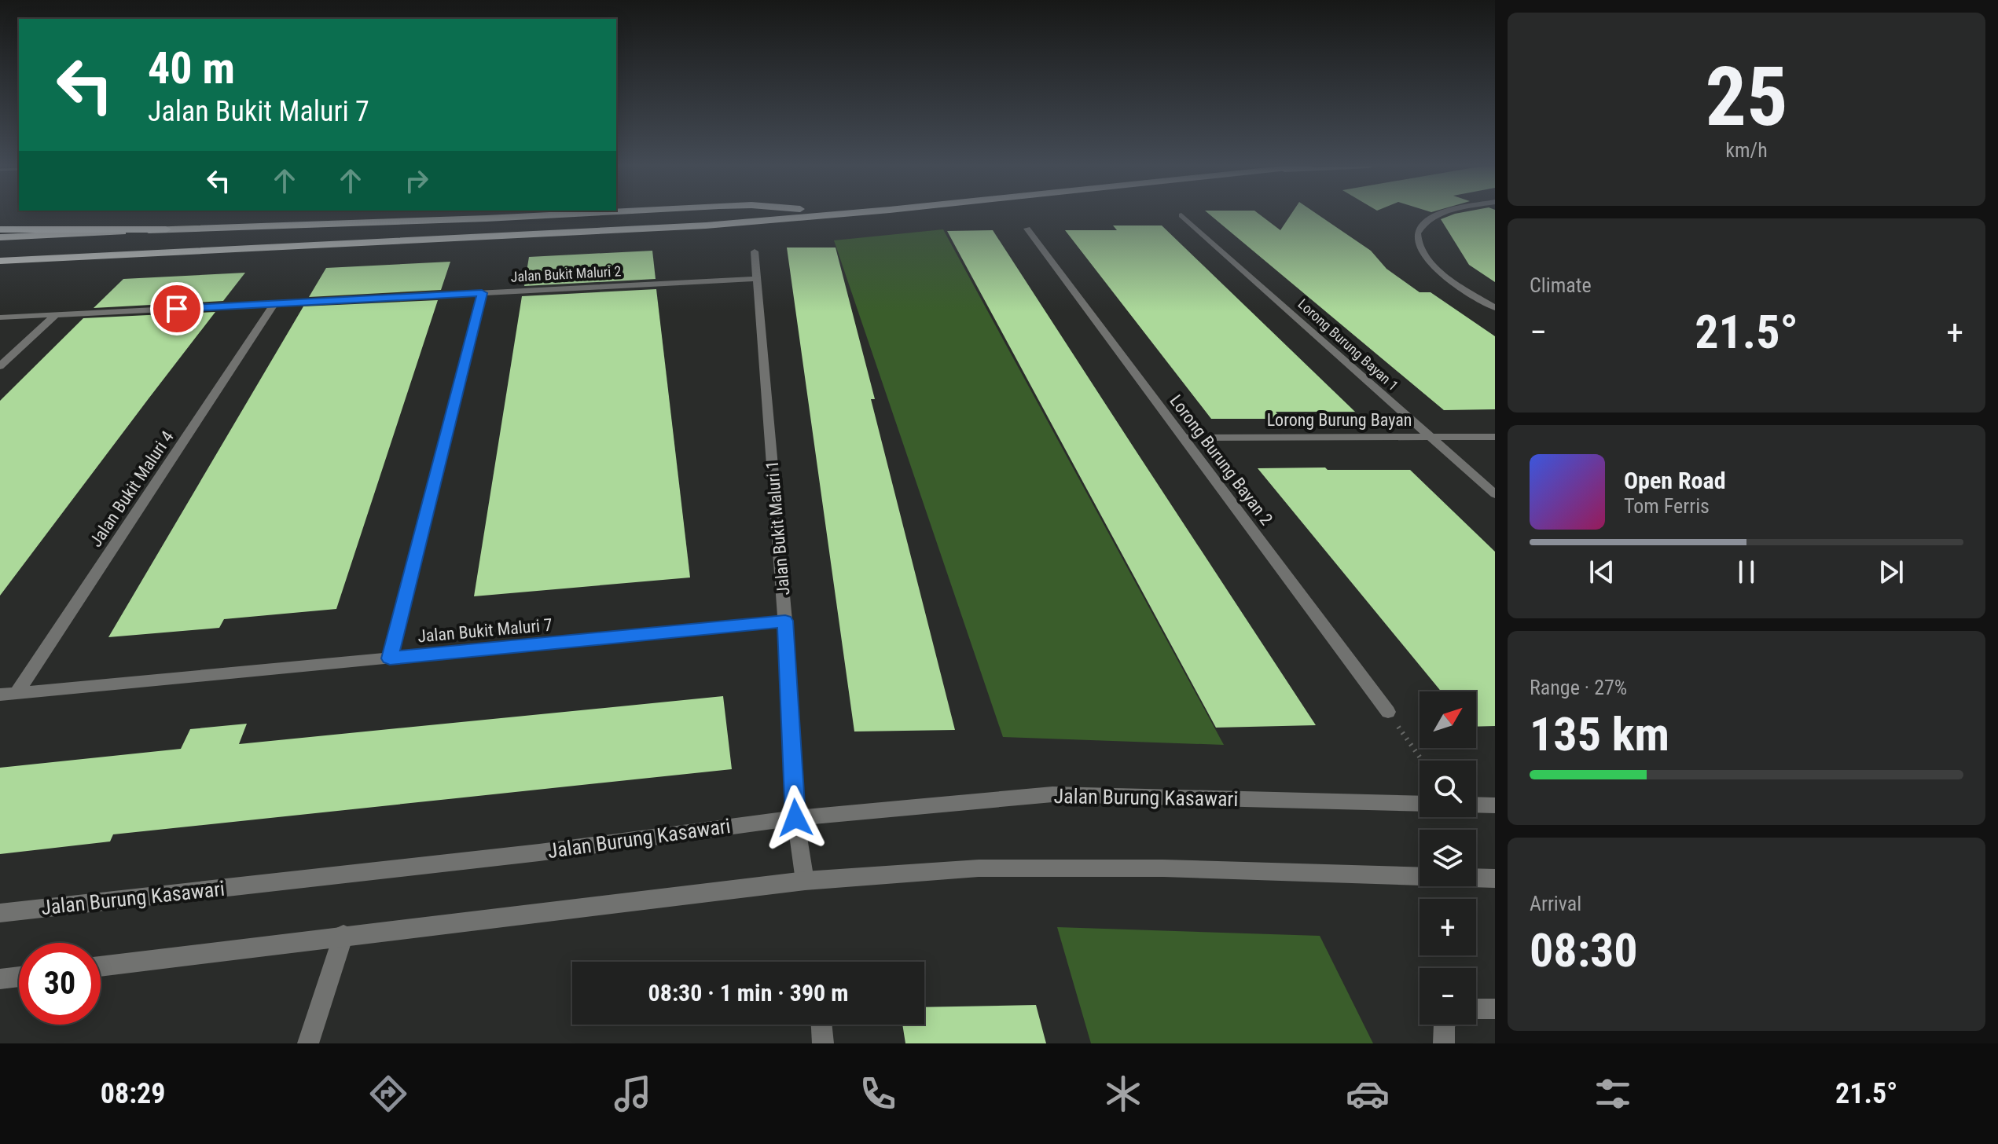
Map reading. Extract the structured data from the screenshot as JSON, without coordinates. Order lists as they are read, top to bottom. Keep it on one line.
{"streets":{"street":["Jalan Bukit Maluri 2","Lorong Burung Bayan 1","Lorong Burung Bayan","Lorong Burung Bayan 2","Jalan Bukit Maluri 4","Jalan Bukit Maluri 1","Jalan Bukit Maluri 7","Jalan Burung Kasawari"]},"crossings":[["Jalan Bukit Maluri 2","Jalan Bukit Maluri 4"],["Jalan Bukit Maluri 2","Jalan Bukit Maluri 1"],["Lorong Burung Bayan 1","Lorong Burung Bayan"],["Lorong Burung Bayan","Lorong Burung Bayan 2"],["Jalan Bukit Maluri 4","Jalan Bukit Maluri 7"],["Jalan Bukit Maluri 1","Jalan Bukit Maluri 7"],["Jalan Bukit Maluri 1","Jalan Burung Kasawari"]],"north":"top right","page":{"tile":[["25","km/h"],"Climate",["Range · 27%","135 km"],["Arrival","08:30"]],"turn":["40 m","Jalan Bukit Maluri 7"],"heat":["−","21.5°","+"],"song":["Open Road","Tom Ferris"],"map_buttons":["+","−"],"limit":"30","trip":"08:30 · 1 min · 390 m","tabs":["08:29","21.5°"]}}
